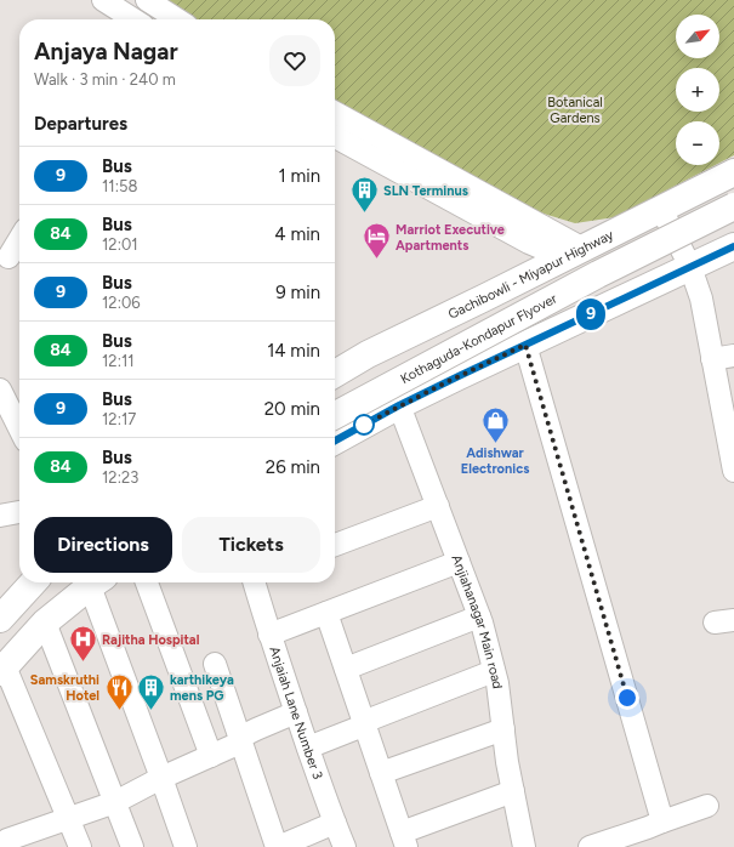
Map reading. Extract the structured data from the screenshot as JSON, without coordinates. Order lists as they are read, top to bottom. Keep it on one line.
{"streets":{"main road":["Gachibowli - Miyapur Highway","Kothaguda-Kondapur Flyover"],"street":["Anjiahanagar Main road","Anjaiah Lane Number 3"]},"parks":["Botanical Gardens"],"places":{"building":["SLN Terminus","karthikeya mens PG"],"hotel":["Marriot Executive Apartments"],"shop":["Adishwar Electronics"],"hospital":["Rajitha Hospital"],"restaurant":["Samskruthi Hotel"]},"lines":["bus line 9"],"north":"top right","page":{"on_map":"9","map_buttons":["+","−"],"heading":[["Anjaya Nagar","Walk · 3 min · 240 m"],"Departures"],"list":[{"mark":"9","name":"Bus","note":"11:58","value":"1 min"},{"mark":"84","name":"Bus","note":"12:01","value":"4 min"},{"mark":"9","name":"Bus","note":"12:06","value":"9 min"},{"mark":"84","name":"Bus","note":"12:11","value":"14 min"},{"mark":"9","name":"Bus","note":"12:17","value":"20 min"},{"mark":"84","name":"Bus","note":"12:23","value":"26 min"}],"buttons":["Directions","Tickets"]}}
